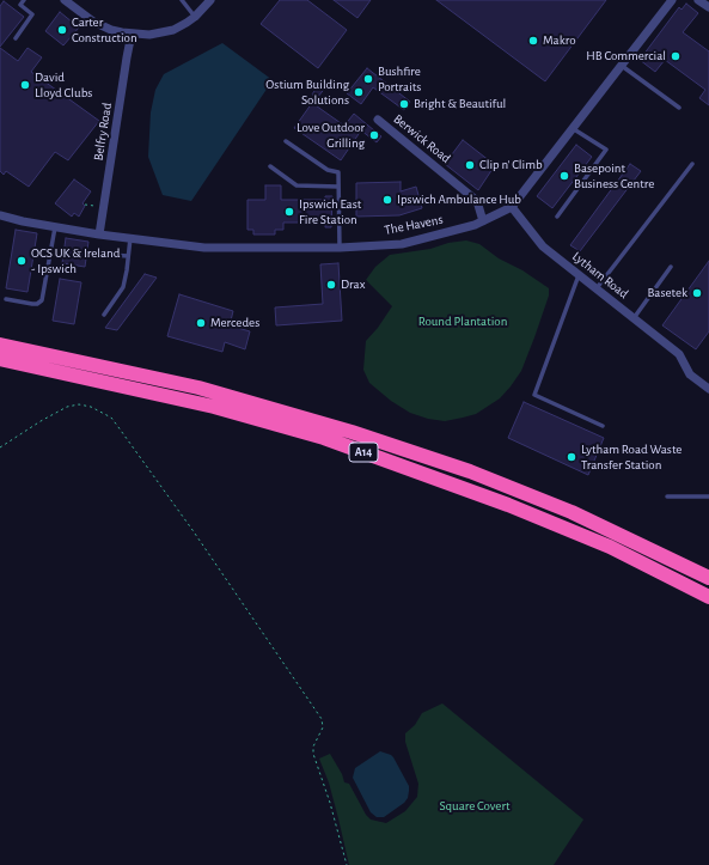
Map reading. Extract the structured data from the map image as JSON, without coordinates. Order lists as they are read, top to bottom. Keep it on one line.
{"streets":{"highway":["A14"],"street":["Belfry Road","Berwick Road","The Havens","Lytham Road"]},"crossings":[["Belfry Road","The Havens"],["Berwick Road","The Havens"],["The Havens","Lytham Road"]],"parks":["Round Plantation","Square Covert"],"places":["Carter Construction","Makro","HB Commercial","Bushfire Portraits","David Lloyd Clubs","Ostium Building Solutions","Bright & Beautiful","Love Outdoor Grilling","Clip n' Climb","Basepoint Business Centre","Ipswich Ambulance Hub","Ipswich East Fire Station","OCS UK & Ireland - Ipswich","Drax","Basetek","Mercedes","Lytham Road Waste Transfer Station"]}
